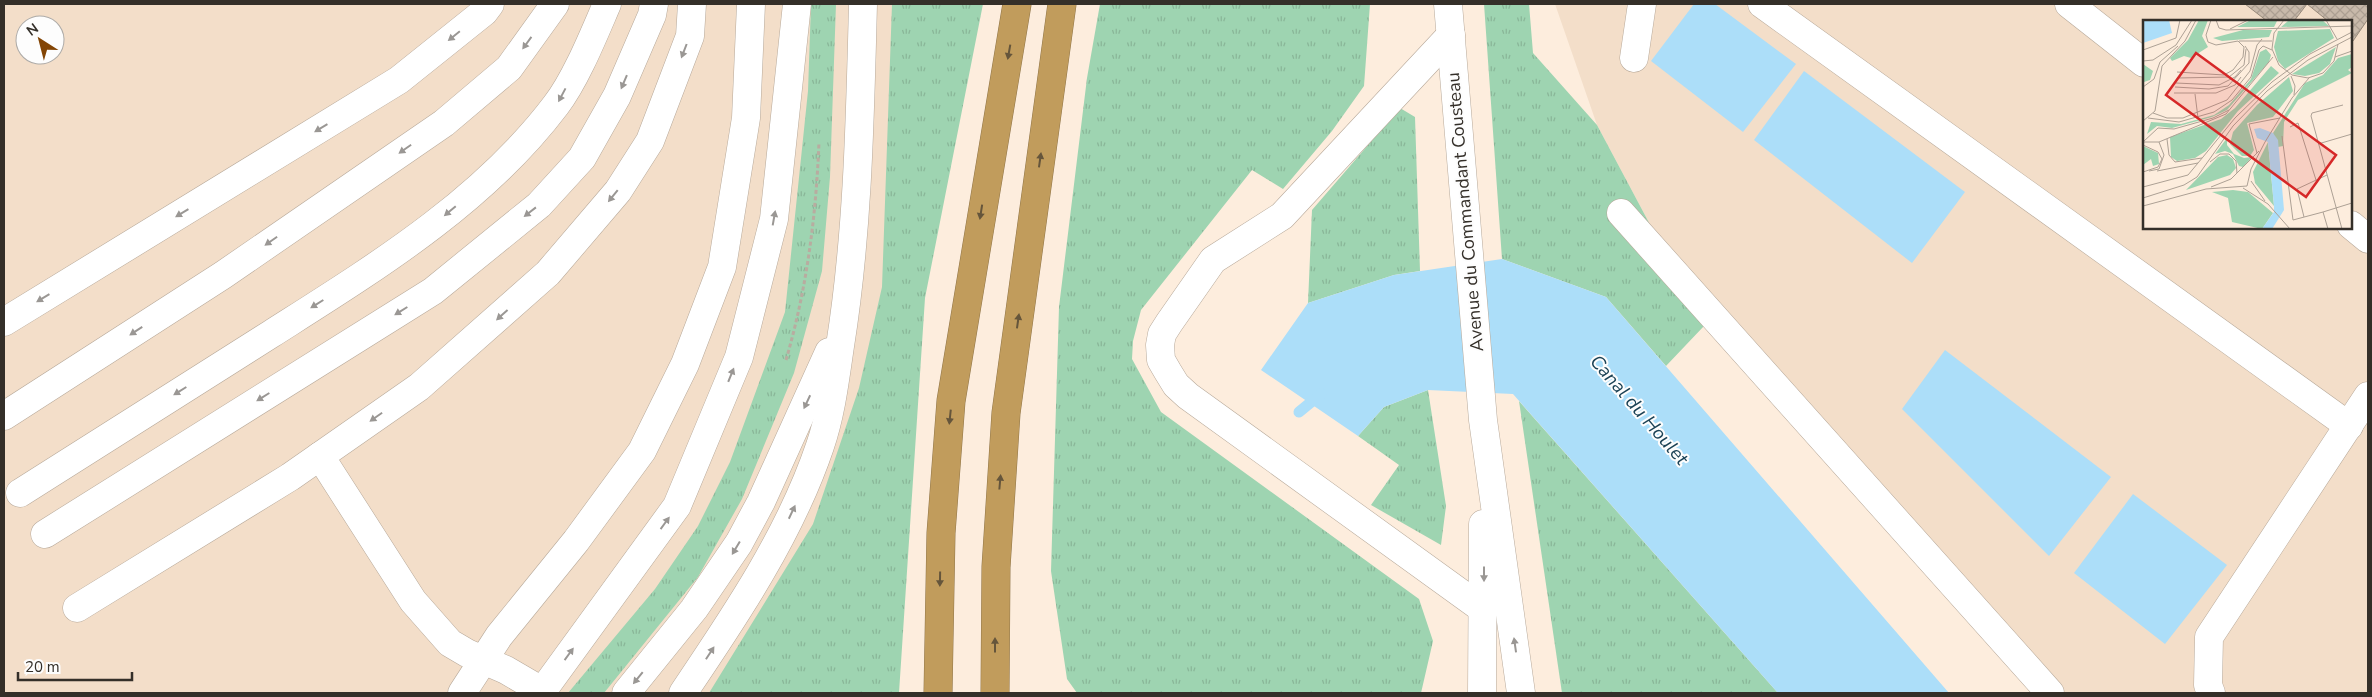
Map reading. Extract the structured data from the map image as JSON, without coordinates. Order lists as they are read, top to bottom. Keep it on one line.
{"streets":{"street":["Avenue du Commandant Cousteau"]},"water":["Canal du Houlet"],"scale_bar":"20 m","north":"top left"}
